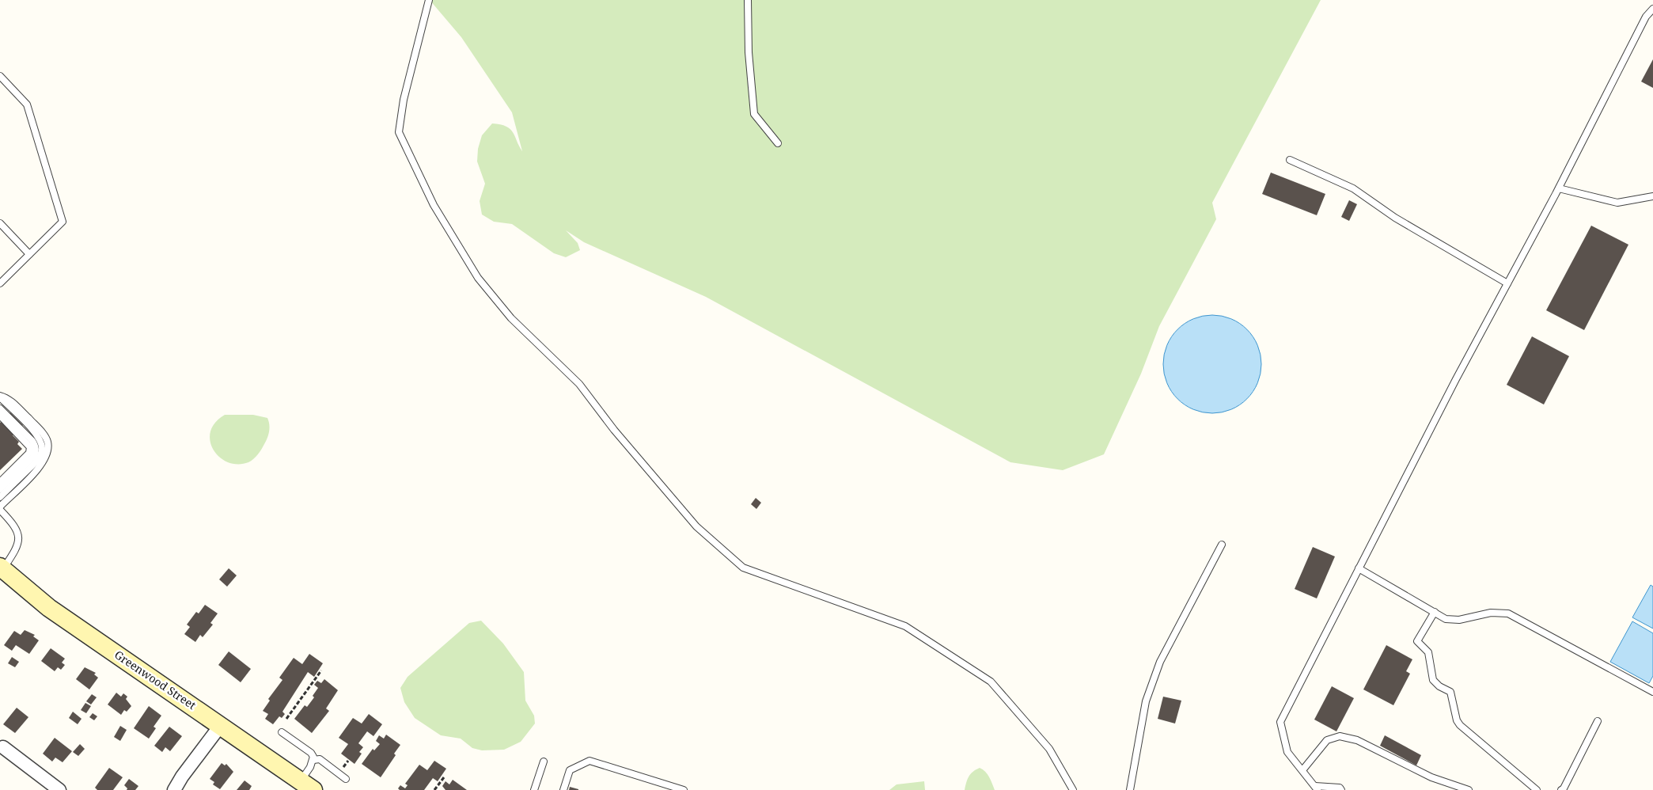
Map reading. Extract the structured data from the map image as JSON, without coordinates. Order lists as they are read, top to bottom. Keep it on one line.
{"streets":{"main road":["Greenwood Street"]}}
